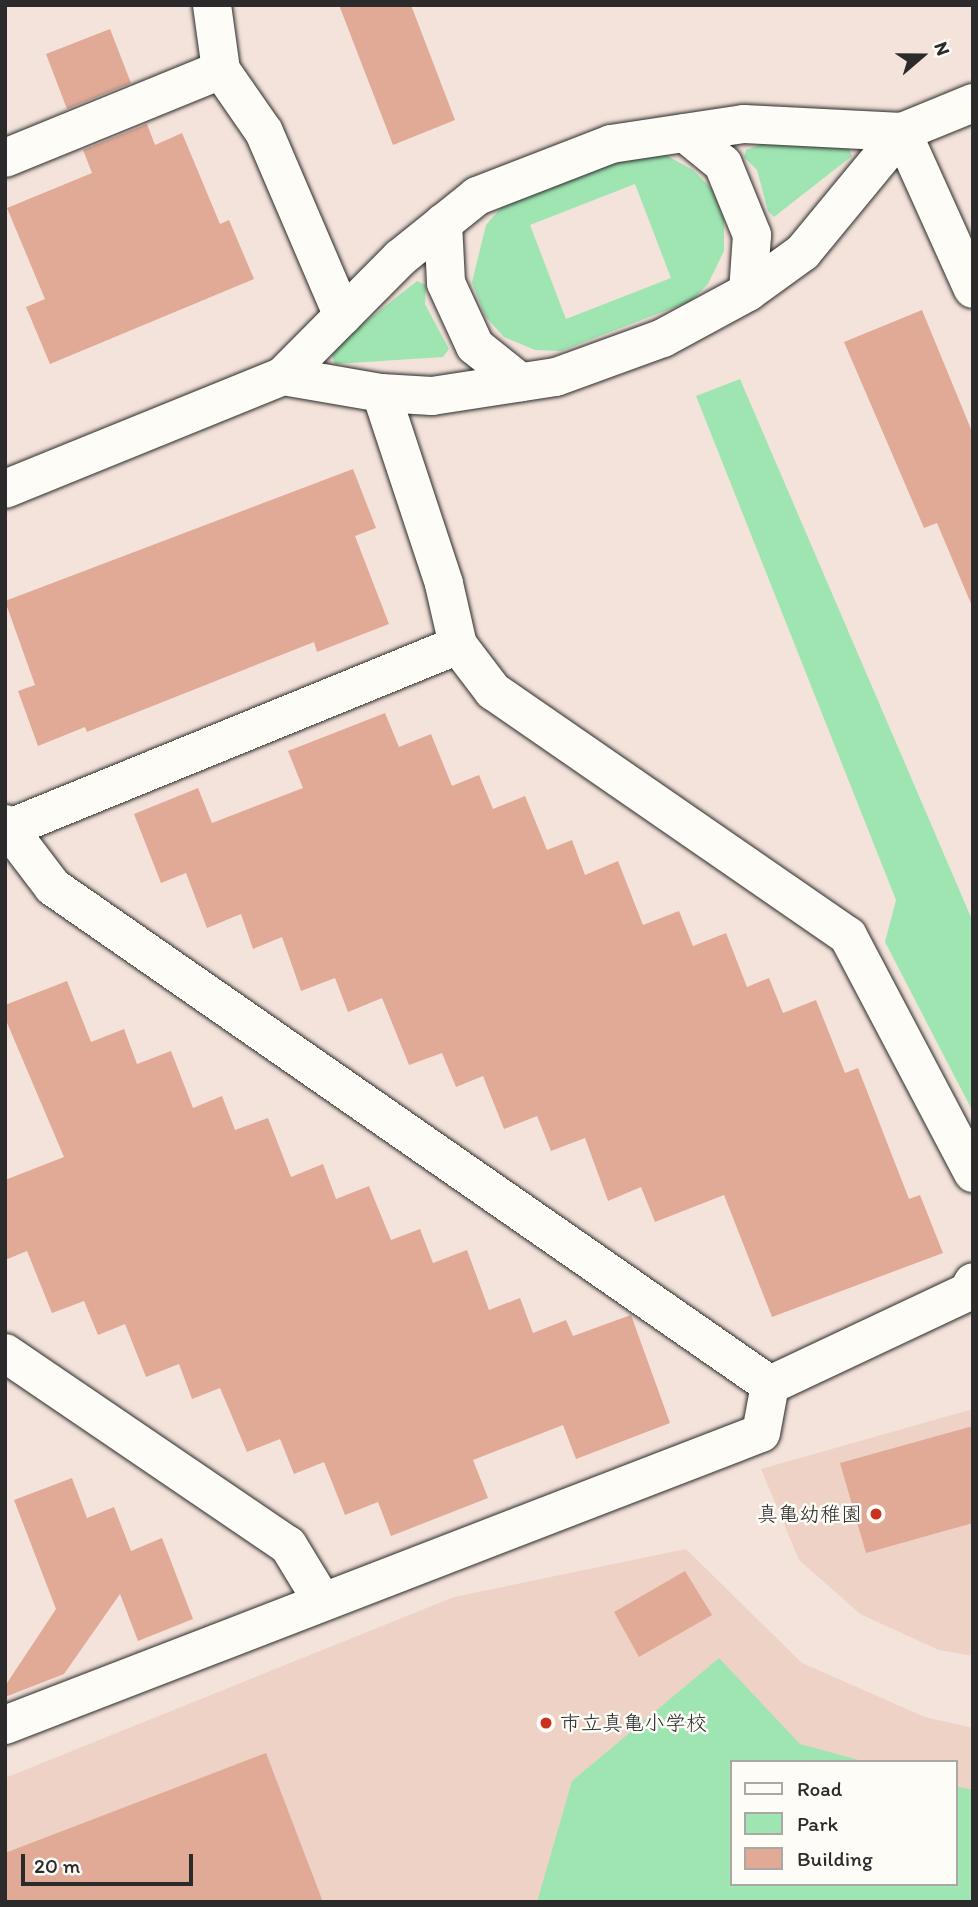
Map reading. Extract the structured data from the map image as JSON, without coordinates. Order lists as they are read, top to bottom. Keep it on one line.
{"places":["真亀幼稚園","市立真亀小学校"],"legend":["Road","Park","Building"],"scale_bar":"20 m","north":"right"}
